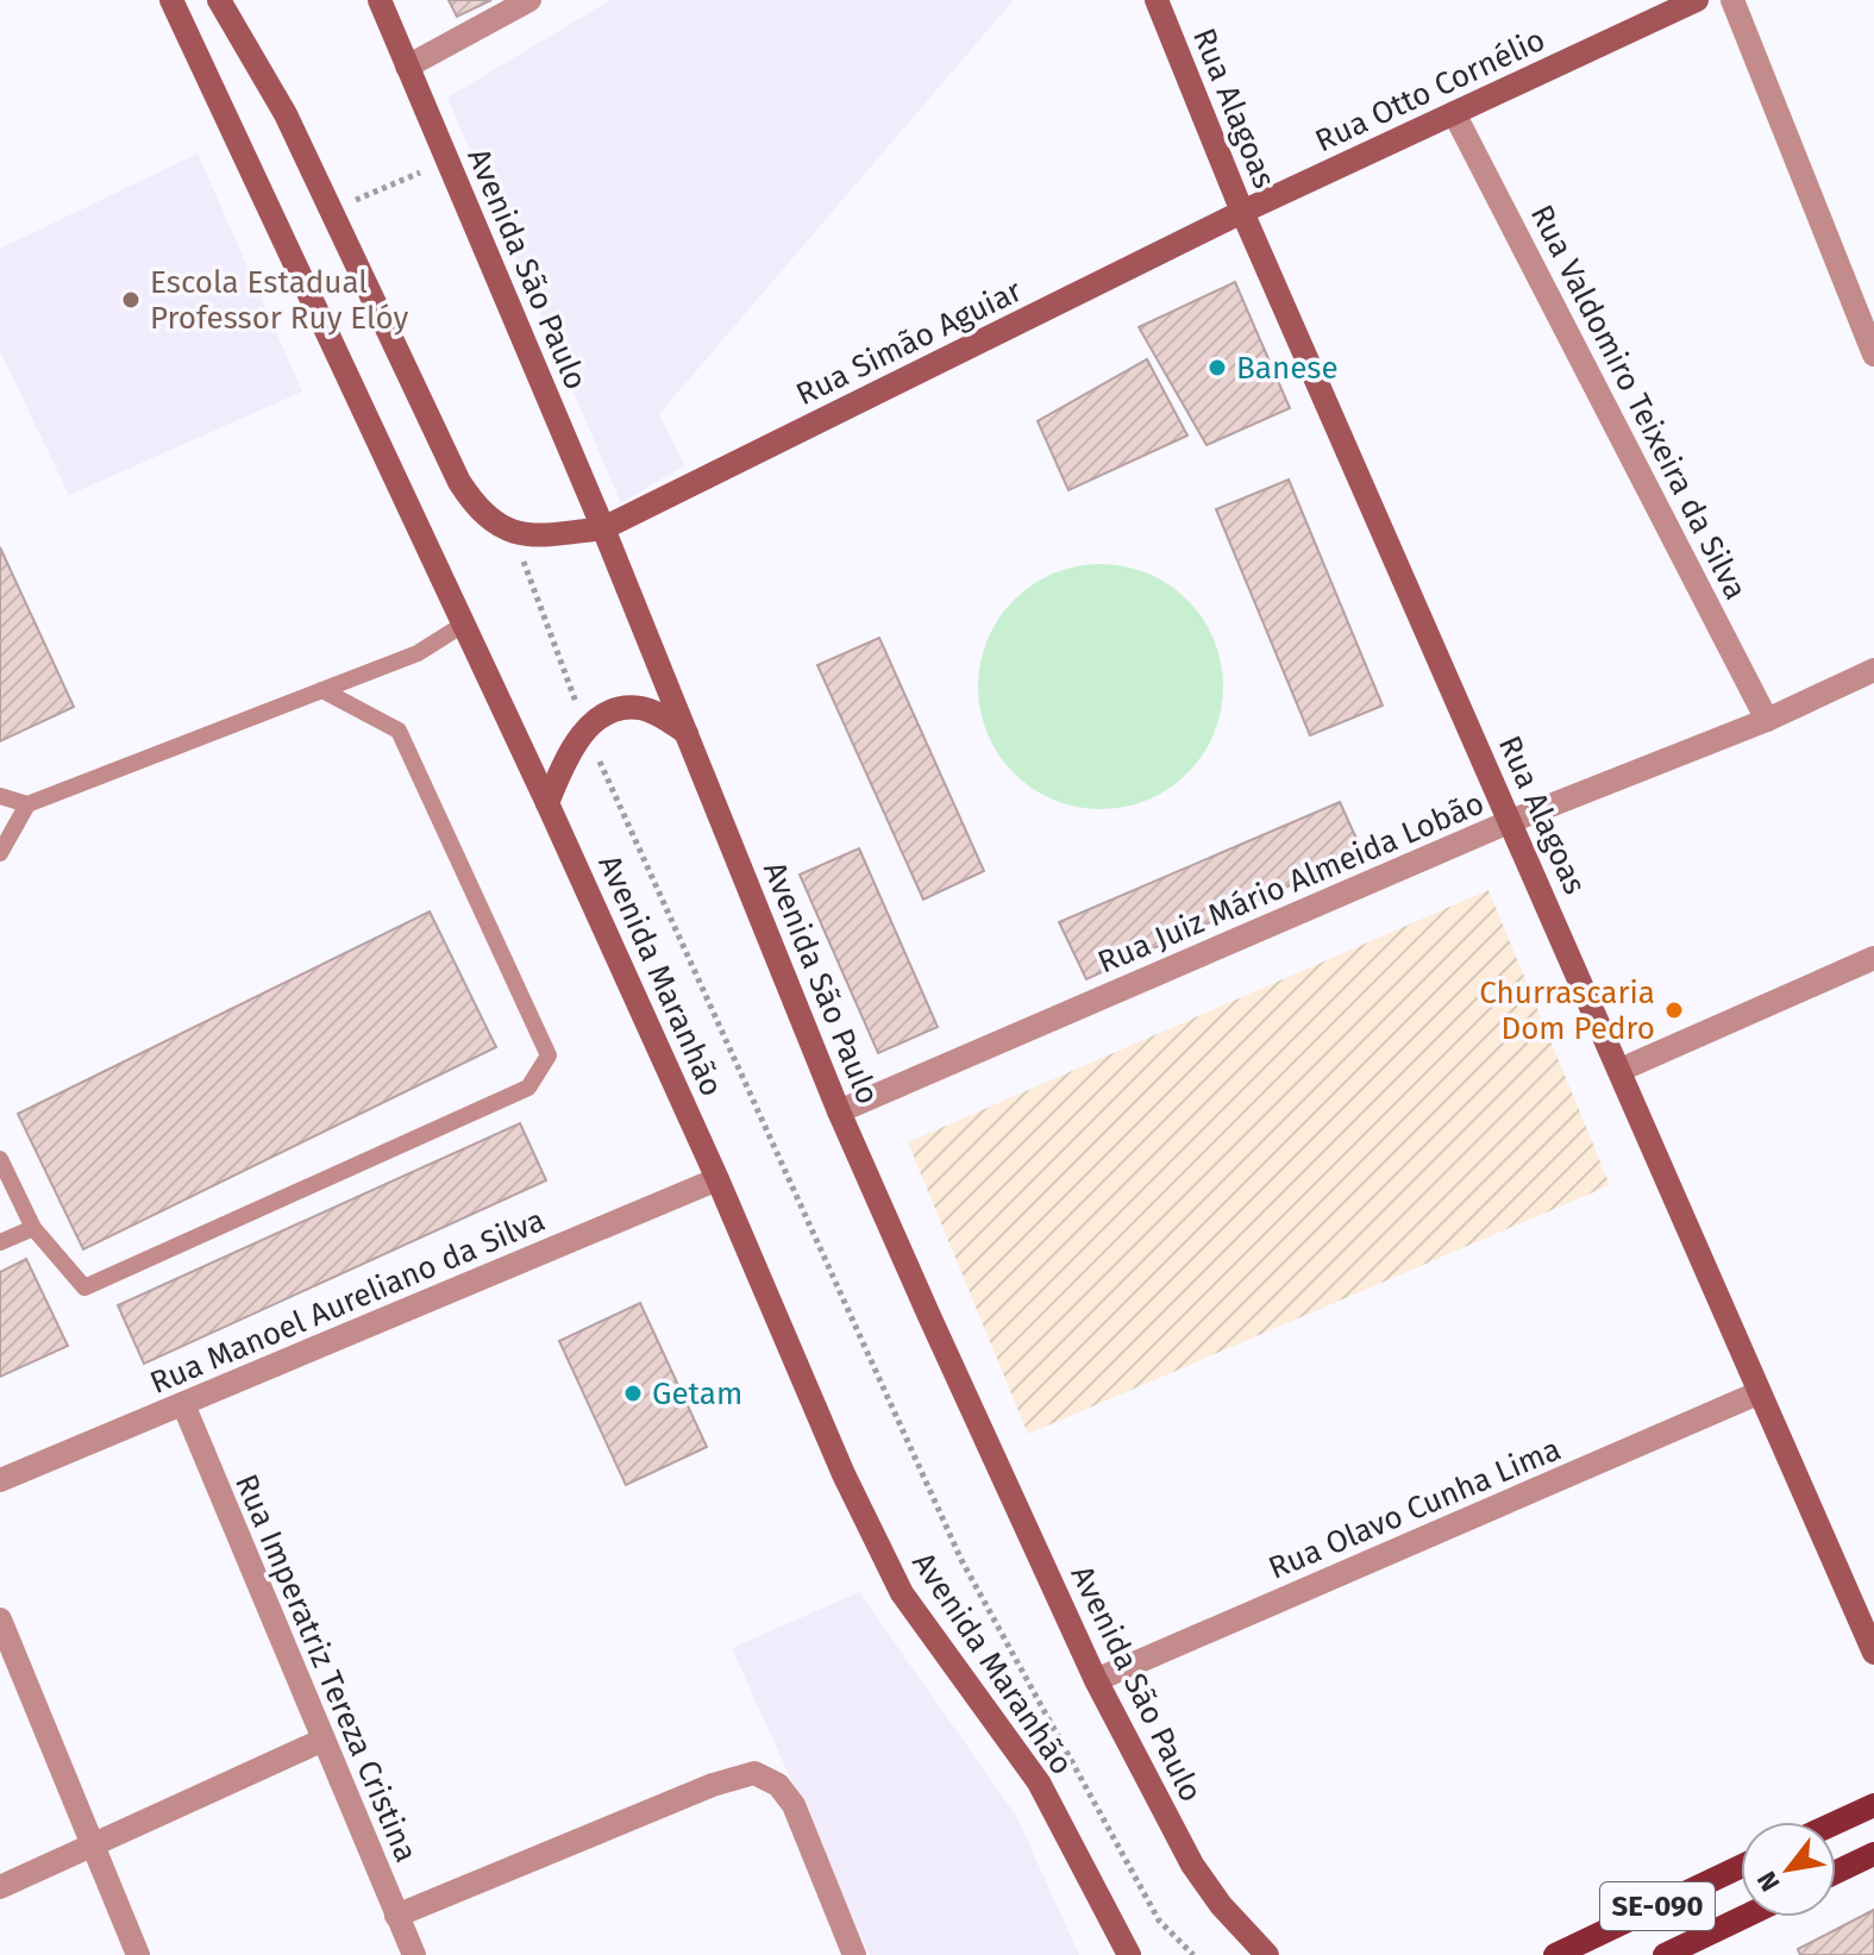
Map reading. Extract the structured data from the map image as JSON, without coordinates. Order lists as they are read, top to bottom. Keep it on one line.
{"streets":{"main road":["Rua Otto Cornélio","Rua Alagoas","Avenida São Paulo","Rua Simão Aguiar","Avenida Maranhão","SE-090"],"street":["Rua Valdomiro Teixeira da Silva","Rua Juiz Mário Almeida Lobão","Rua Manoel Aureliano da Silva","Rua Olavo Cunha Lima","Rua Imperatriz Tereza Cristina"]},"crossings":[["Rua Otto Cornélio","Rua Alagoas"],["Rua Otto Cornélio","Rua Simão Aguiar"],["Rua Otto Cornélio","Rua Valdomiro Teixeira da Silva"],["Rua Alagoas","Rua Simão Aguiar"],["Rua Alagoas","Rua Juiz Mário Almeida Lobão"],["Rua Alagoas","Rua Olavo Cunha Lima"],["Avenida São Paulo","Rua Simão Aguiar"],["Avenida São Paulo","Rua Juiz Mário Almeida Lobão"],["Avenida São Paulo","Rua Olavo Cunha Lima"],["Rua Valdomiro Teixeira da Silva","Rua Juiz Mário Almeida Lobão"],["Avenida Maranhão","Rua Manoel Aureliano da Silva"],["Rua Manoel Aureliano da Silva","Rua Imperatriz Tereza Cristina"]],"places":["Escola Estadual Professor Ruy Elóy","Banese","Churrascaria Dom Pedro","Getam"],"north":"bottom left"}
